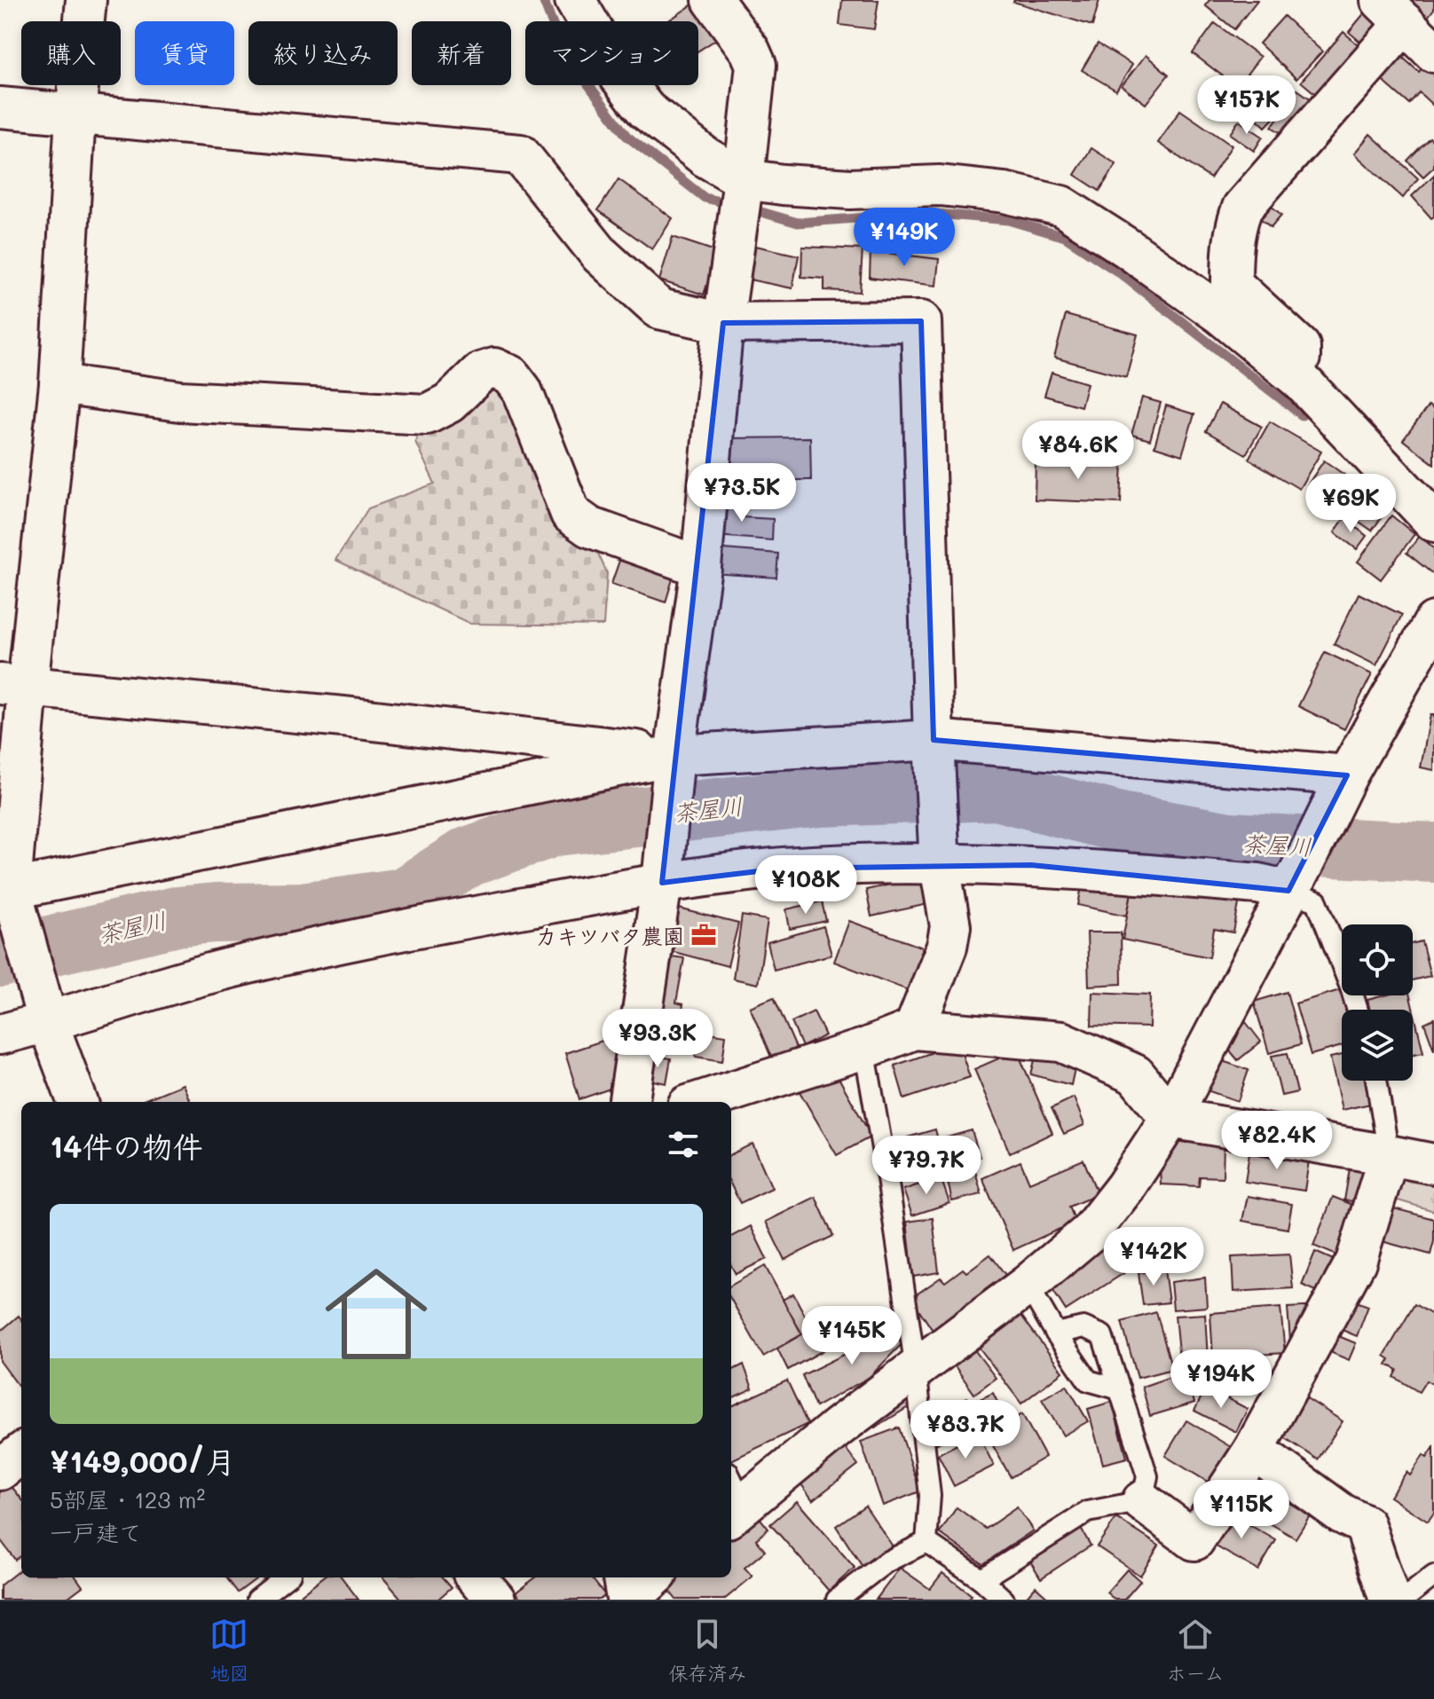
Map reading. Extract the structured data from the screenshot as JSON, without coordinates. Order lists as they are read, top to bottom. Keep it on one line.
{"water":["茶屋川"],"places":{"office":["カキツバタ農園"]},"page":{"chip":["購入","賃貸","絞り込み","新着","マンション"],"price":["¥157K","¥149K","¥84.6K","¥73.5K","¥69K","¥108K","¥93.3K","¥82.4K","¥79.7K","¥142K","¥145K","¥194K","¥83.7K","¥115K"],"heading":"14件の物件","list":[{"name":"¥149,000/月","note":"5部屋 · 123 m² · 一戸建て"}],"tabs":["地図","保存済み","ホーム"]}}
